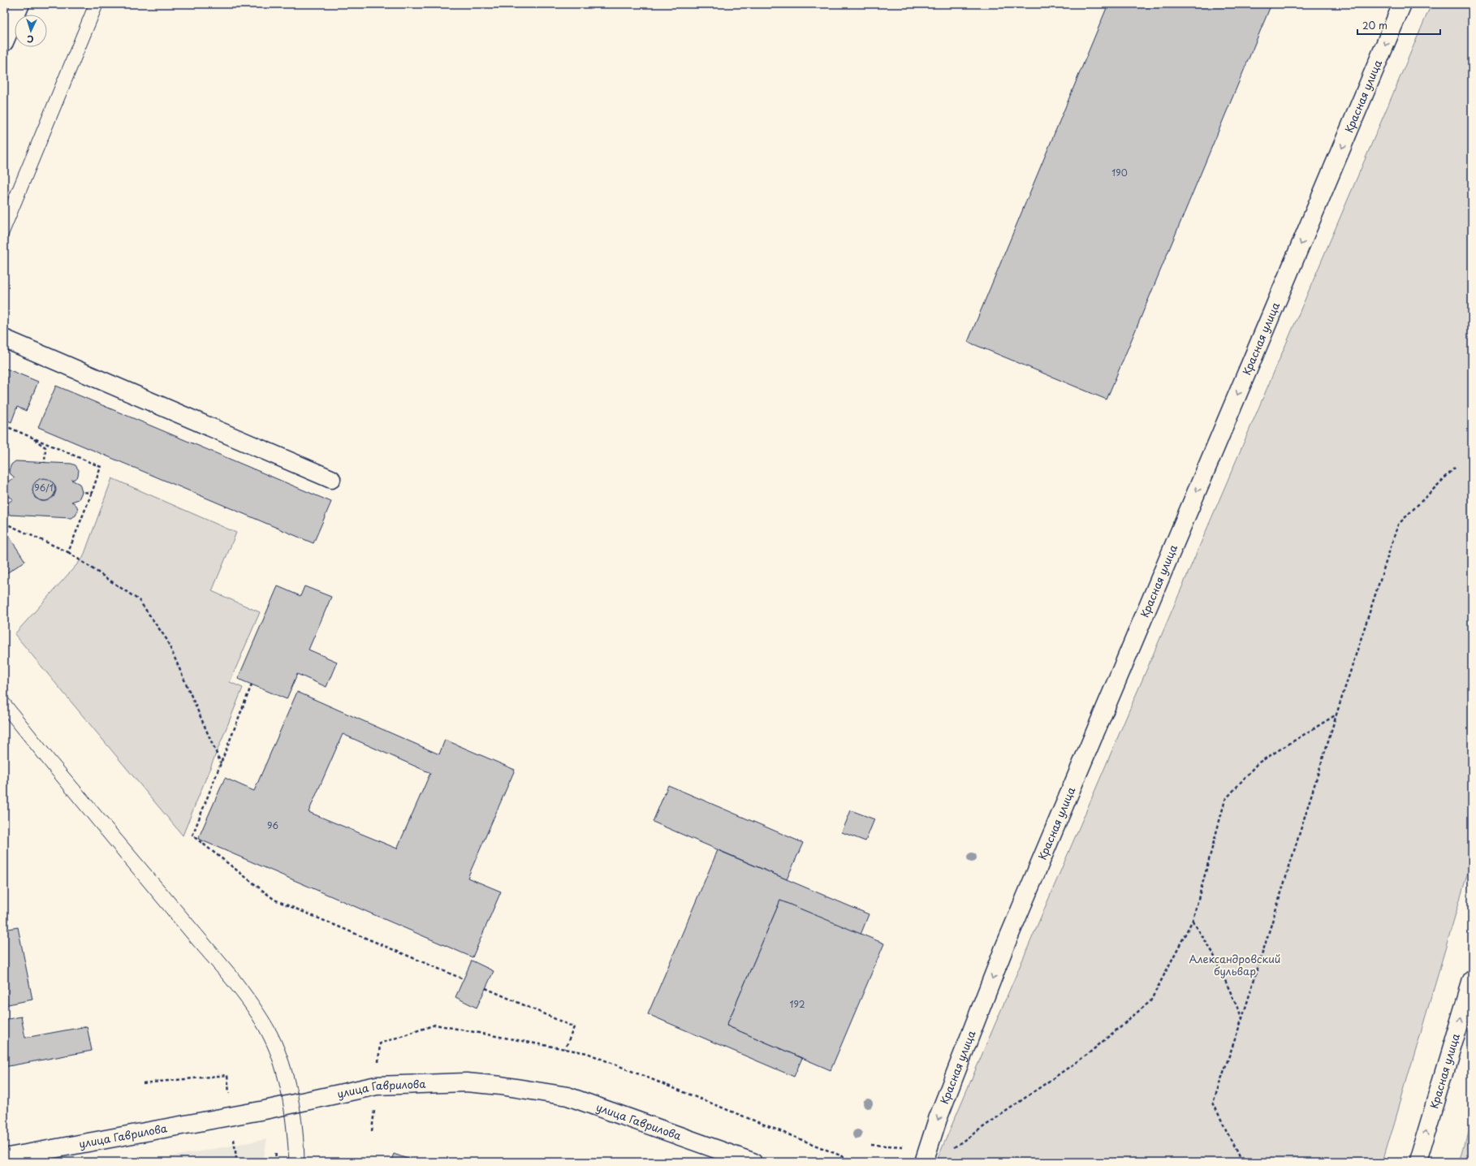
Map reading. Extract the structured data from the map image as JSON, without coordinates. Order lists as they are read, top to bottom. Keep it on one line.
{"streets":{"main road":["Красная улица","улица Гаврилова"]},"parks":["Александровский бульвар"],"house_numbers":["190","96/1","96","192"],"scale_bar":"20 m","north":"bottom"}
